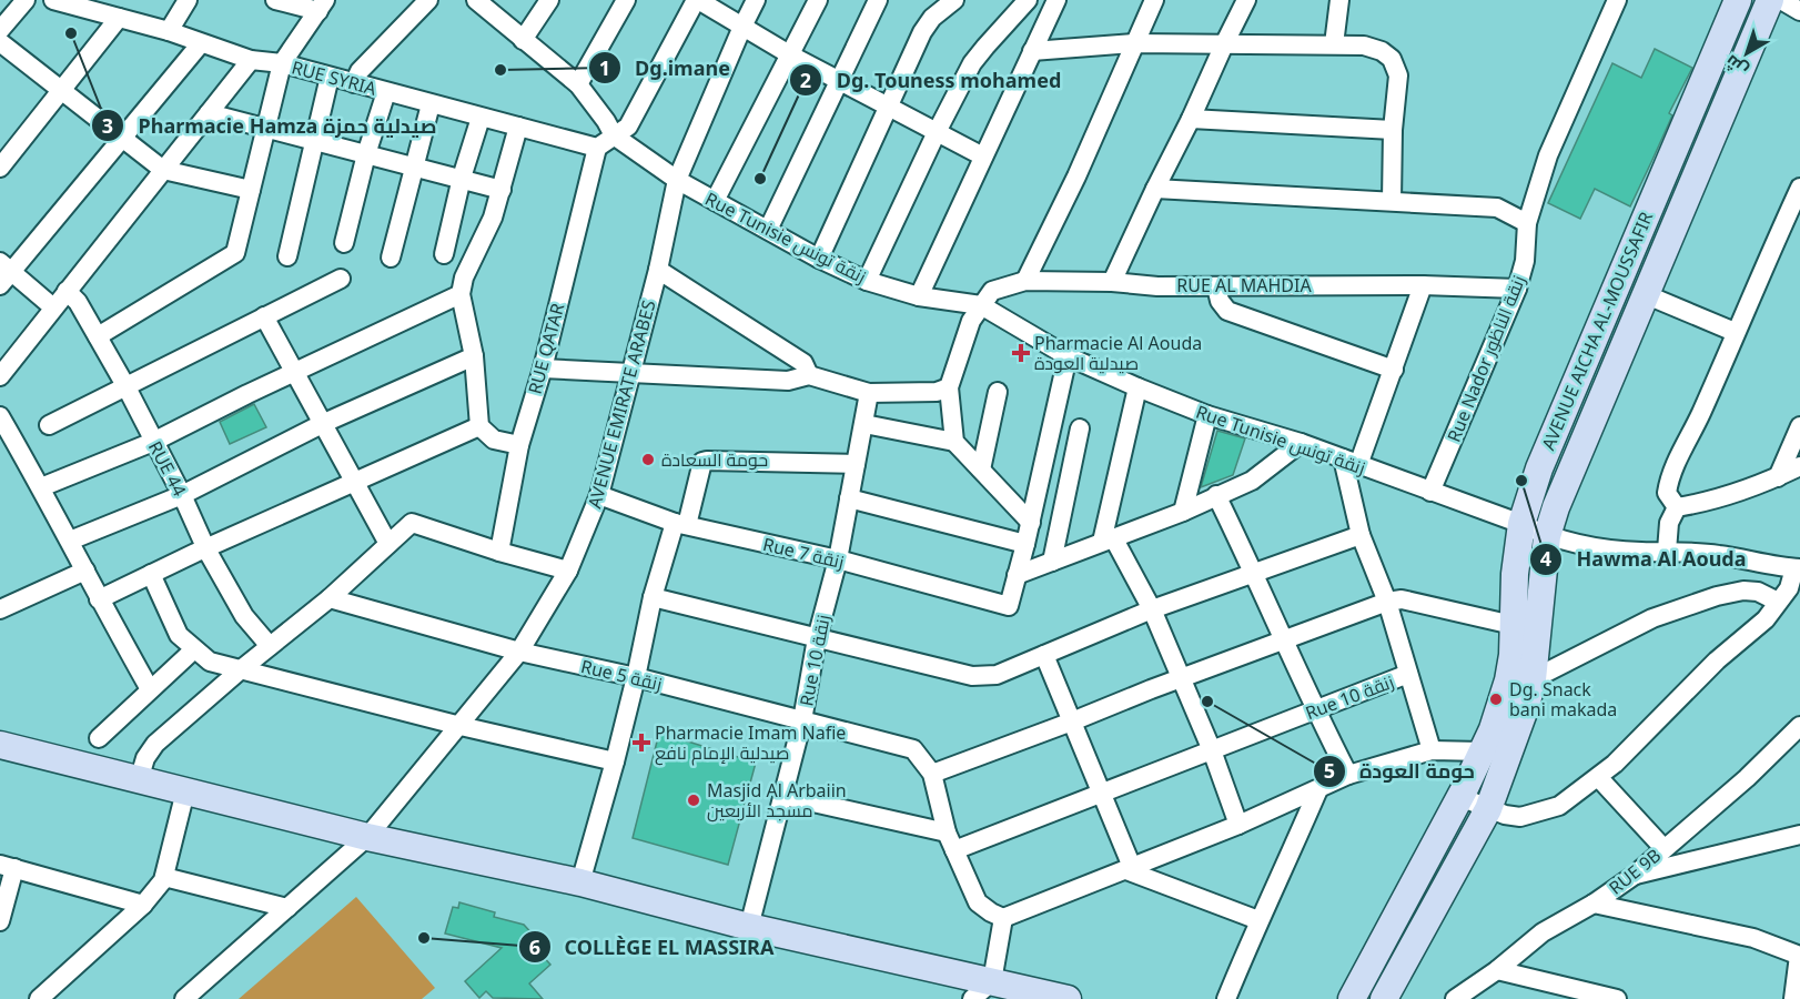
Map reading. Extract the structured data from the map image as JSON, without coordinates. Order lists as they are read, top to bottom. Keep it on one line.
{"streets":{"main road":["AVENUE AICHA AL-MOUSSAFIR"],"street":["RUE SYRIA","Rue Tunisie زنقة تونس","RUE AL MAHDIA","RUE QATAR","Rue Nador زنقة الناظور","AVENUE EMIRATE ARABES","RUE 44","Rue 7 زنقة","Rue 10 زنقة","Rue 5 زنقة","RUE 9B"]},"crossings":[["RUE SYRIA","RUE QATAR"],["Rue Tunisie زنقة تونس","RUE AL MAHDIA"],["Rue Tunisie زنقة تونس","AVENUE AICHA AL-MOUSSAFIR"],["Rue Tunisie زنقة تونس","Rue Nador زنقة الناظور"],["Rue Tunisie زنقة تونس","AVENUE EMIRATE ARABES"],["RUE AL MAHDIA","Rue Nador زنقة الناظور"],["AVENUE EMIRATE ARABES","Rue 7 زنقة"],["AVENUE EMIRATE ARABES","Rue 5 زنقة"],["Rue 7 زنقة","Rue 10 زنقة"],["Rue 10 زنقة","Rue 5 زنقة"]],"places":{"other":["Pharmacie Hamza صيدلية حمزة","Dg.imane","Dg. Touness mohamed","حومة السعادة","Hawma Al Aouda","Dg. Snack bani makada","حومة العودة","Masjid Al Arbaiin مسجد الأربعين","COLLÈGE EL MASSIRA"],"health":["Pharmacie Al Aouda صيدلية العودة","Pharmacie Imam Nafie صيدلية الإمام نافع"]},"north":"bottom left"}
